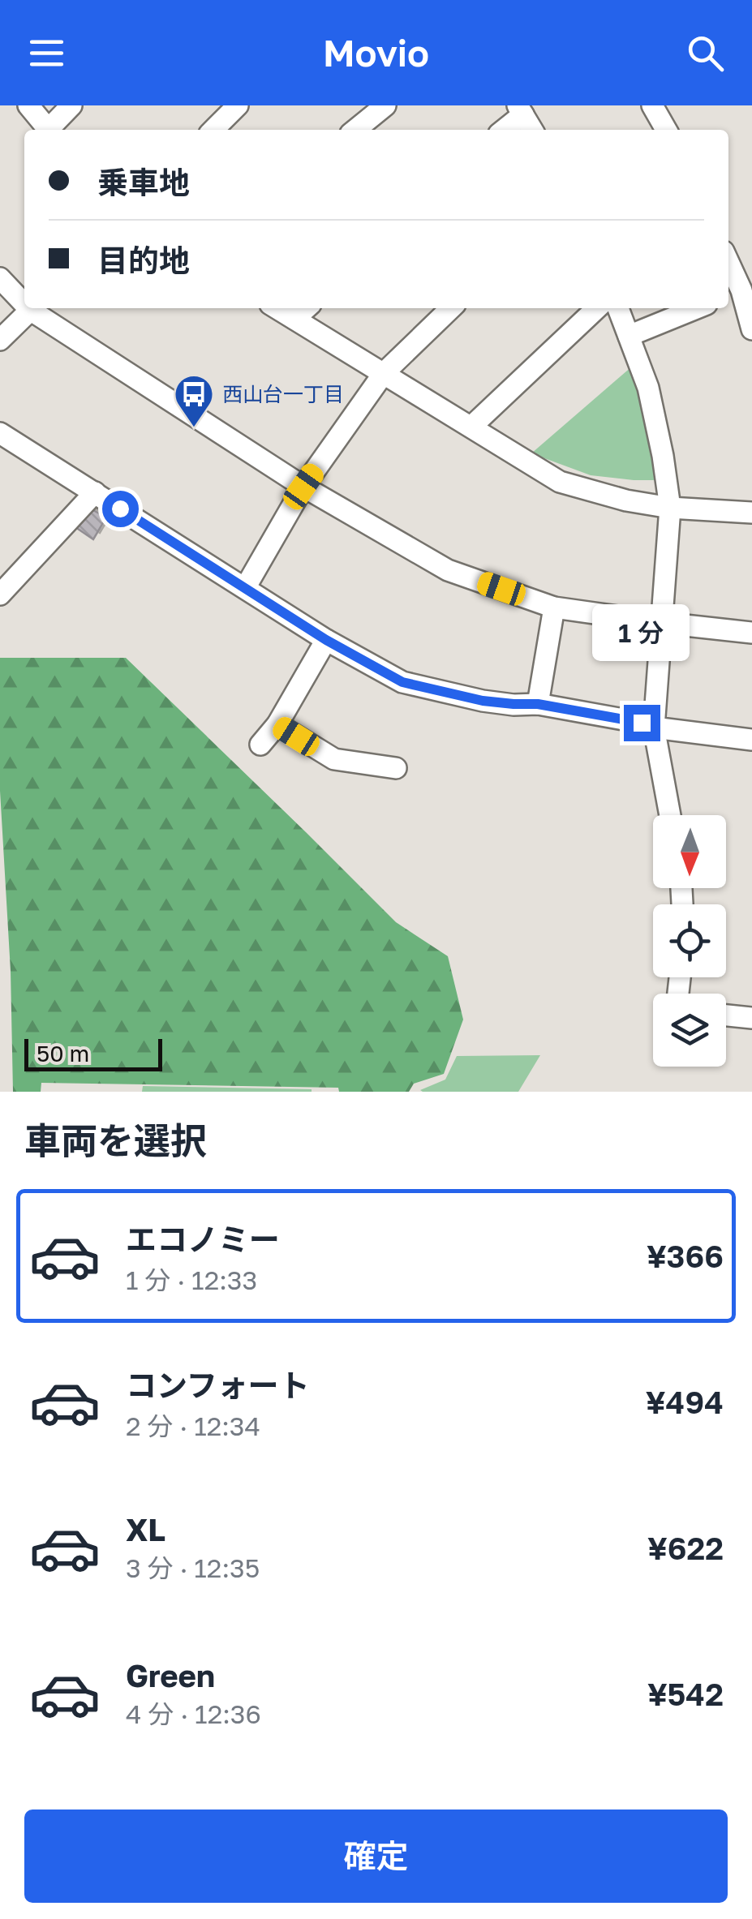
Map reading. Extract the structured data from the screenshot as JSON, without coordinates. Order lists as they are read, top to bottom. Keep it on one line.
{"places":{"bus stop":["西山台一丁目"]},"scale_bar":"50 m","north":"bottom","page":{"header":"Movio","banner":["乗車地","目的地"],"bubble":"1 分","scale":"50 m","heading":"車両を選択","list":[{"name":"エコノミー","note":"1 分 · 12:33","value":"¥366"},{"name":"コンフォート","note":"2 分 · 12:34","value":"¥494"},{"name":"XL","note":"3 分 · 12:35","value":"¥622"},{"name":"Green","note":"4 分 · 12:36","value":"¥542"}],"buttons":"確定"}}
